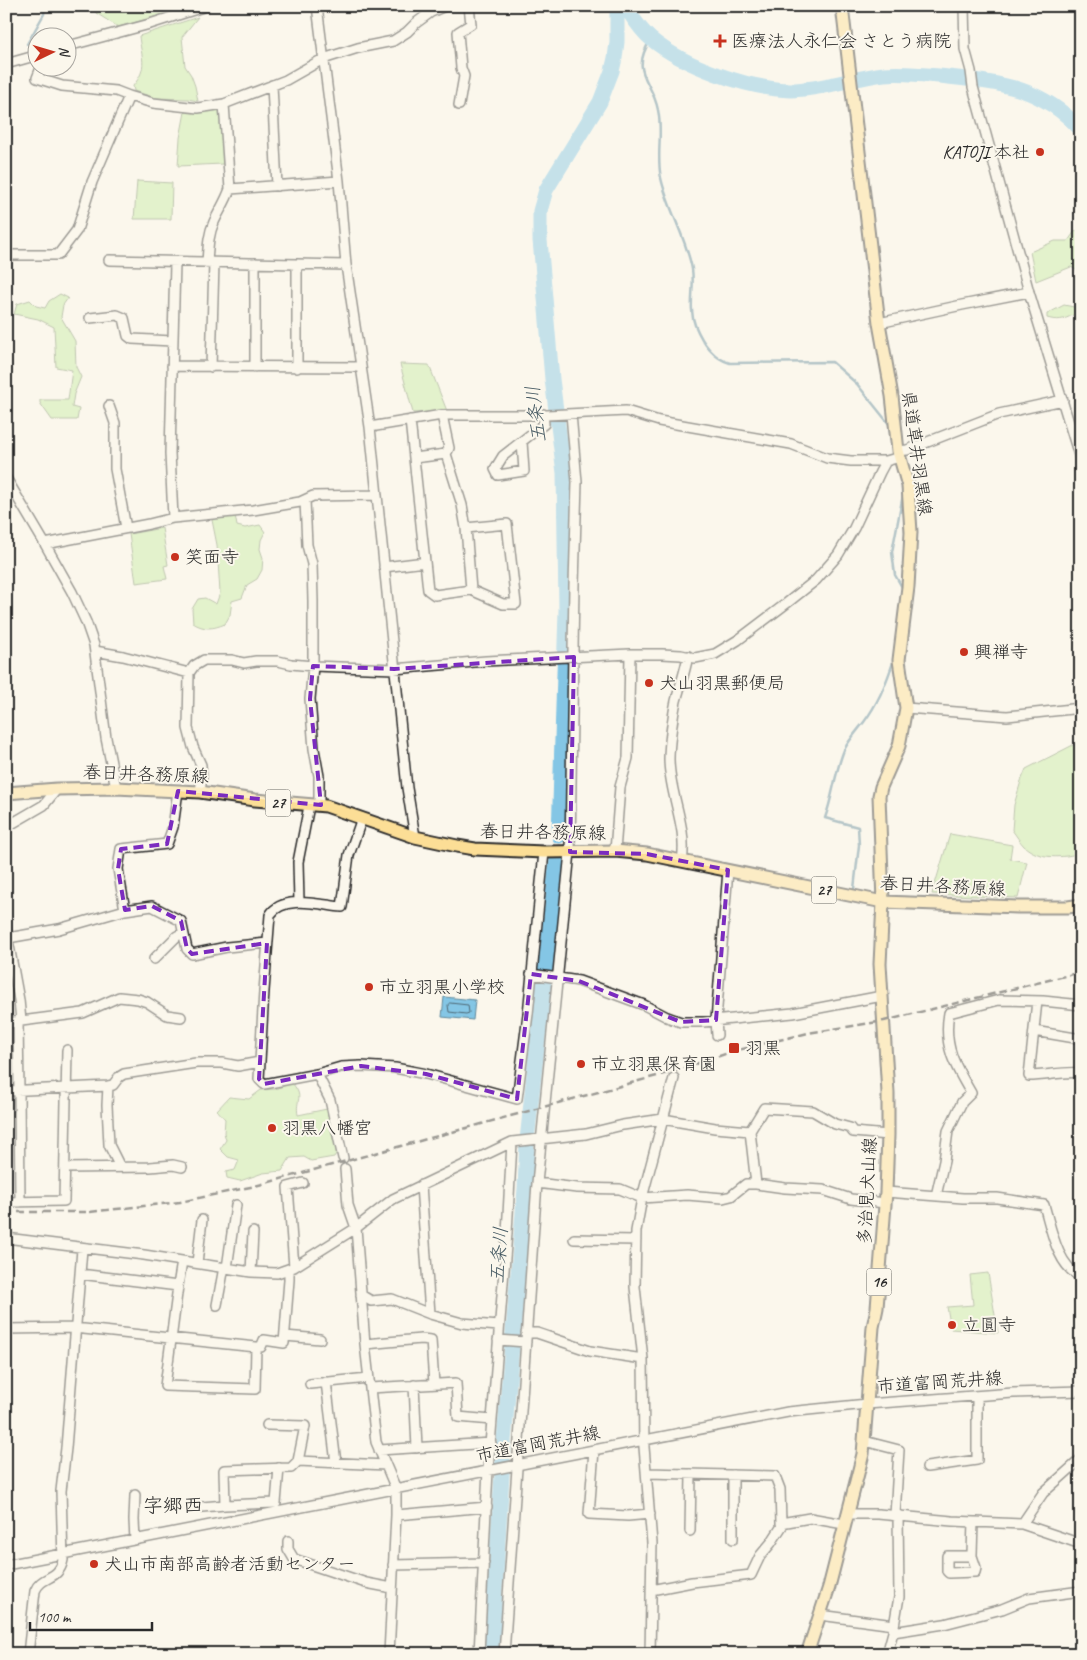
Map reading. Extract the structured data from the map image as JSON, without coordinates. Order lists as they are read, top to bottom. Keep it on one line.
{"streets":{"main road":["県道草井羽黒線","春日井各務原線","27","多治見犬山線","16"],"street":["市道富岡荒井線"]},"crossings":[["県道草井羽黒線","春日井各務原線"],["県道草井羽黒線","多治見犬山線"],["春日井各務原線","多治見犬山線"],["多治見犬山線","市道富岡荒井線"]],"districts":["字郷西"],"water":["五条川"],"places":{"health":["医療法人永仁会 さとう病院"],"other":["KATOJI 本社","笑面寺","興禅寺","犬山羽黒郵便局","市立羽黒小学校","市立羽黒保育園","羽黒八幡宮","立圓寺","犬山市南部高齢者活動センター"],"transit":["羽黒"]},"scale_bar":"100 m","north":"right"}
